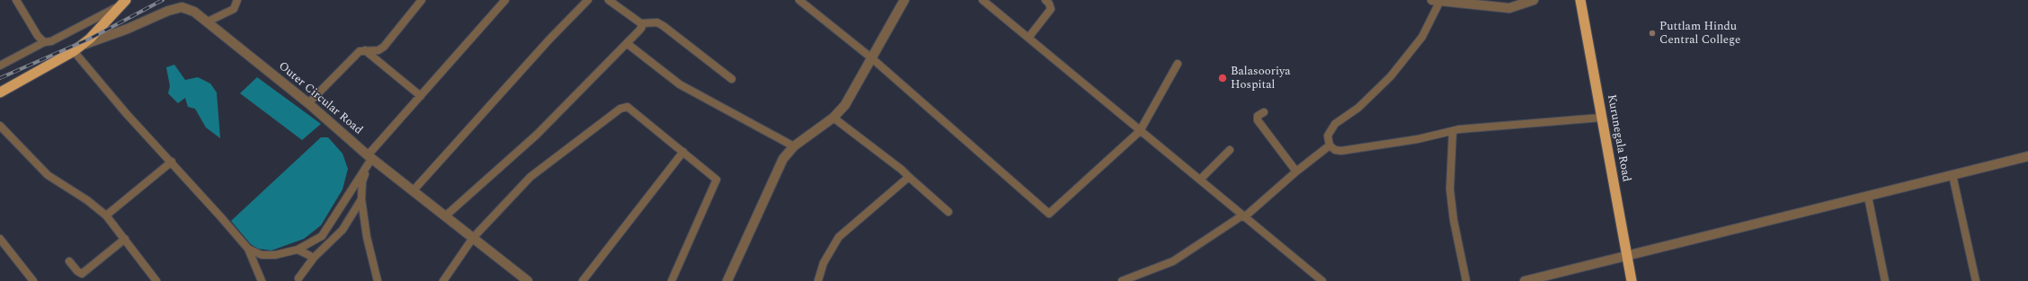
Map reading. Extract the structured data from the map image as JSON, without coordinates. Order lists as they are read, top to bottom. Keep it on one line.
{"streets":{"highway":["Kurunegala Road"],"street":["Outer Circular Road"]},"places":["Puttlam Hindu Central College","Balasooriya Hospital"]}
